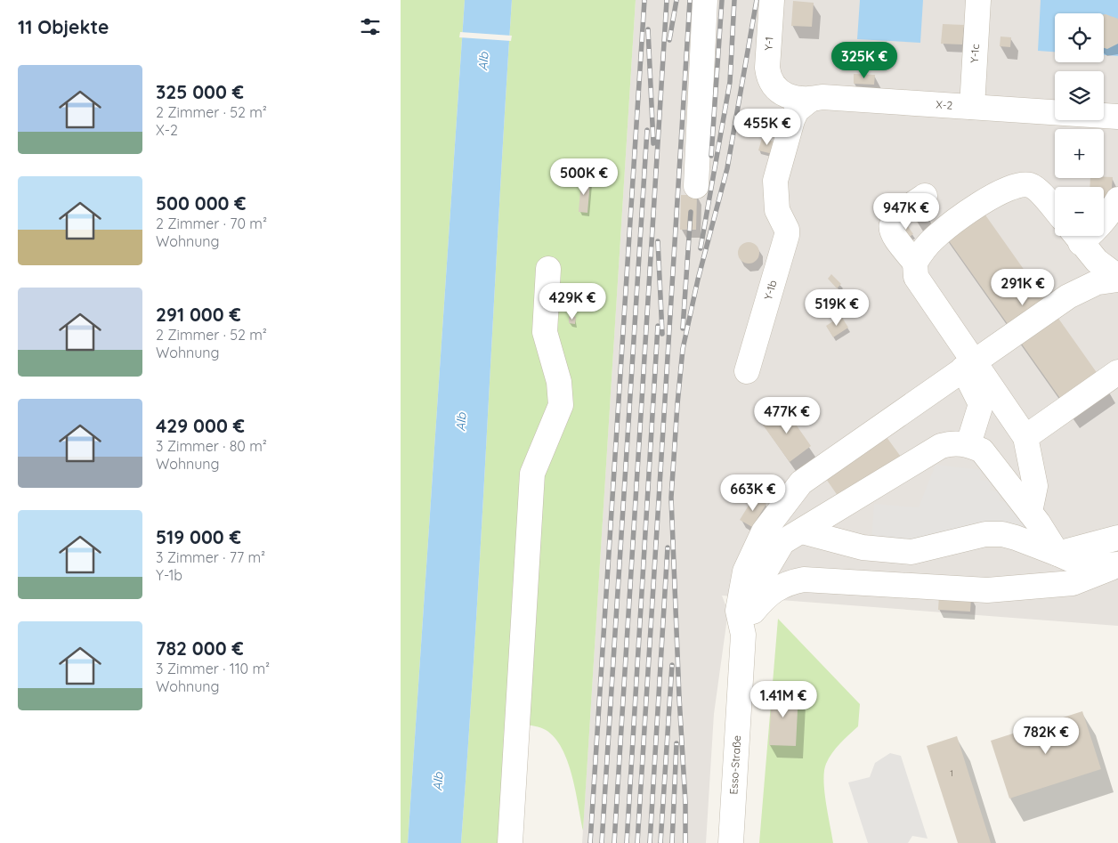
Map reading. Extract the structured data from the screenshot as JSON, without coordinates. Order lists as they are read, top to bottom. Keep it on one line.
{"streets":{"street":["Y-1","Y-1c","X-2","Y-1b","Esso-Straße"]},"crossings":[["Y-1","X-2"],["Y-1","Y-1b"],["Y-1c","X-2"],["X-2","Y-1b"]],"water":["Alb"],"house_numbers":["1"],"page":{"heading":"11 Objekte","map_buttons":["+","−"],"price":["325K €","455K €","500K €","947K €","291K €","429K €","519K €","477K €","663K €","1.41M €","782K €"],"list":[{"name":"325 000 €","note":"2 Zimmer · 52 m² · X-2"},{"name":"500 000 €","note":"2 Zimmer · 70 m² · Wohnung"},{"name":"291 000 €","note":"2 Zimmer · 52 m² · Wohnung"},{"name":"429 000 €","note":"3 Zimmer · 80 m² · Wohnung"},{"name":"519 000 €","note":"3 Zimmer · 77 m² · Y-1b"},{"name":"782 000 €","note":"3 Zimmer · 110 m² · Wohnung"}]}}
